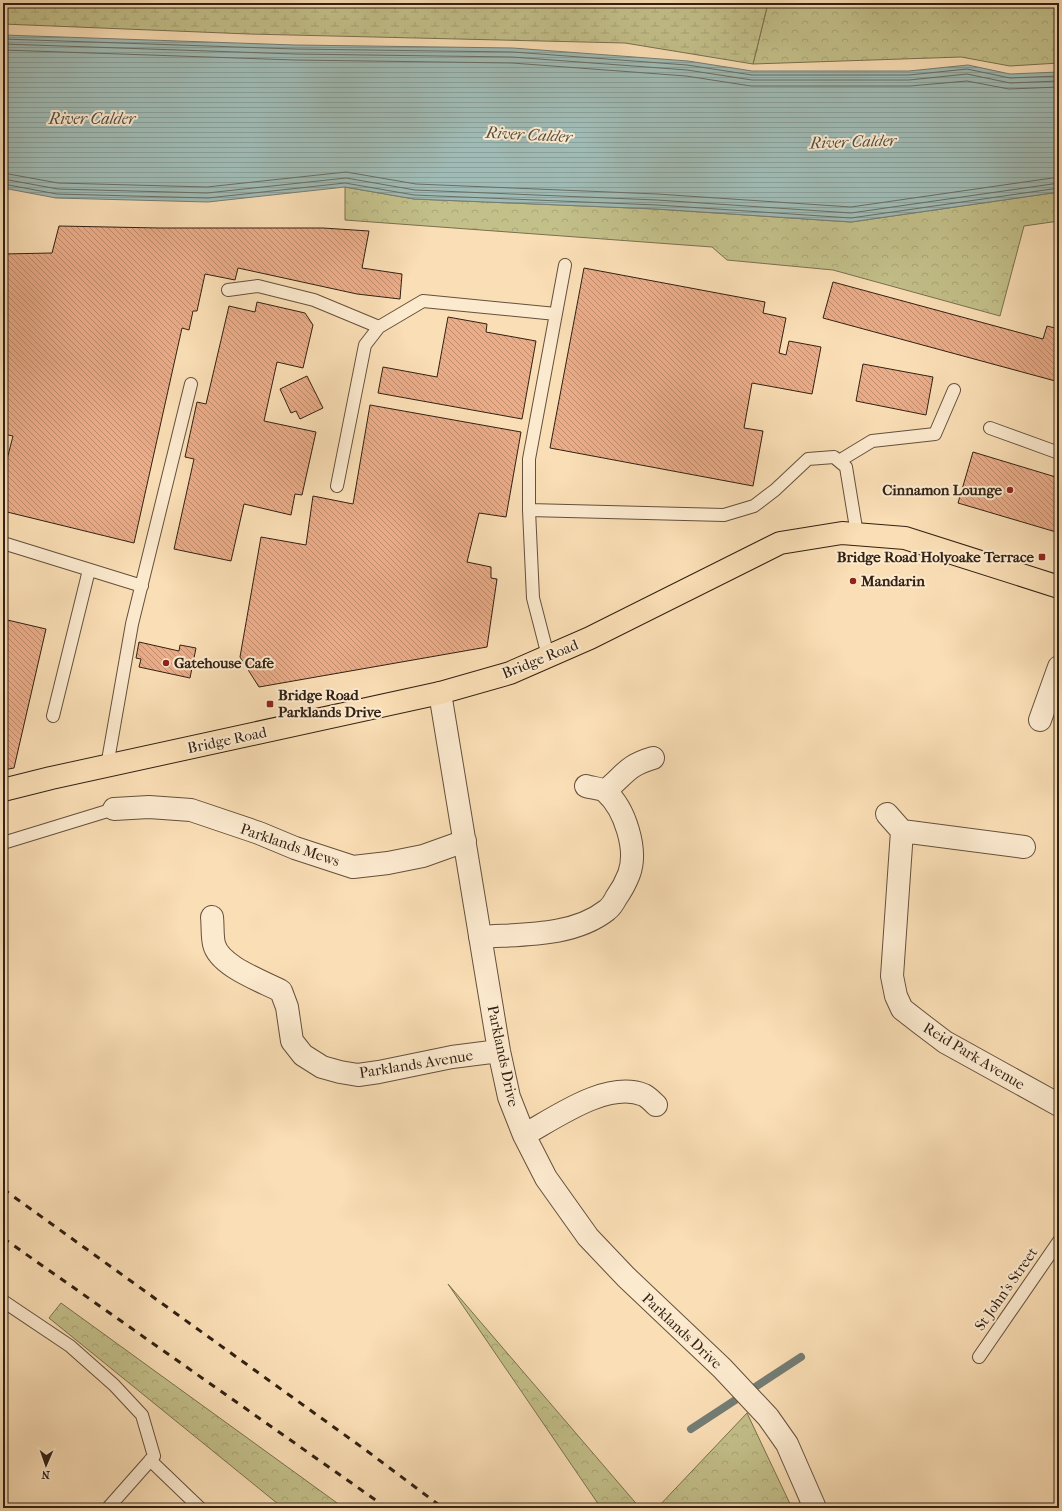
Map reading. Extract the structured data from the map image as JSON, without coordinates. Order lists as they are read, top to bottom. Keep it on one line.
{"streets":{"highway":["Bridge Road"],"street":["Parklands Mews","Parklands Drive","Reid Park Avenue","Parklands Avenue"],"lane":["St John's Street"]},"crossings":[["Bridge Road","Parklands Drive"],["Parklands Mews","Parklands Drive"],["Parklands Drive","Parklands Avenue"]],"water":["River Calder"],"places":{"other":["Cinnamon Lounge","Mandarin","Gatehouse Cafe"],"transit":["Bridge Road Holyoake Terrace","Bridge Road Parklands Drive"]},"north":"bottom"}
